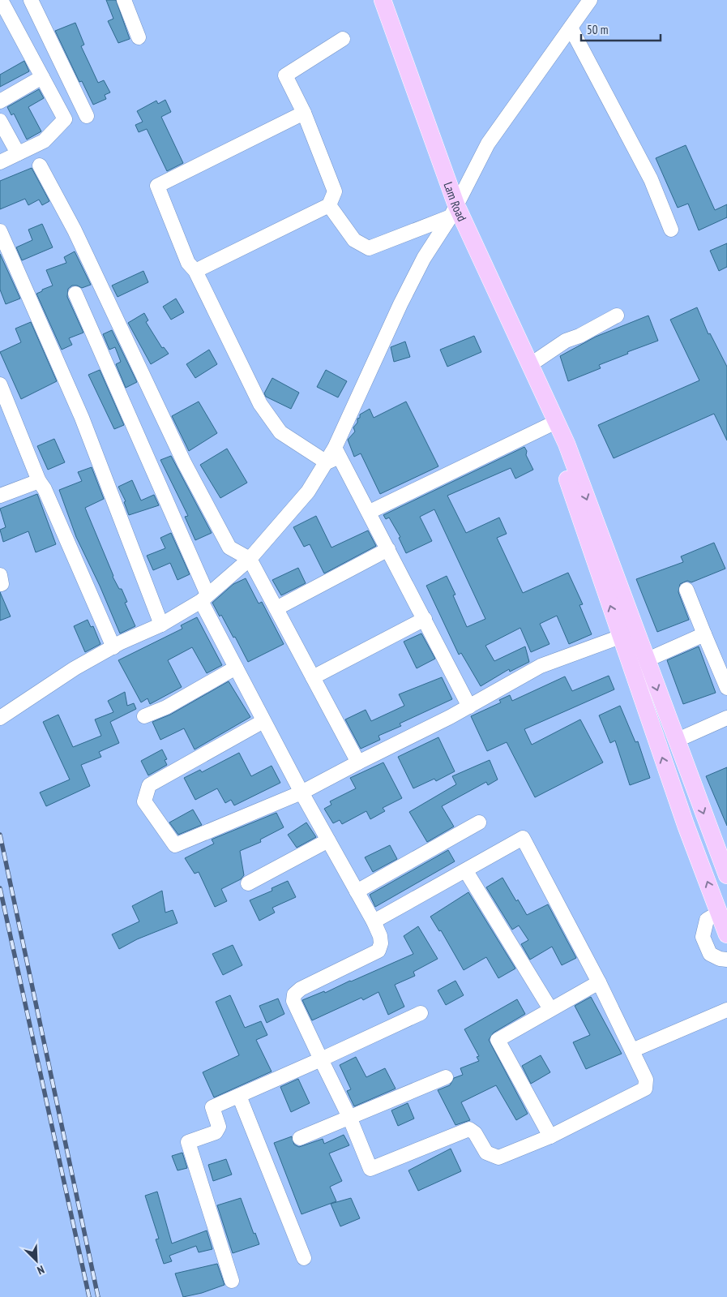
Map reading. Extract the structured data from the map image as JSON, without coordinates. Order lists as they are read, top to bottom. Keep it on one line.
{"streets":{"main road":["Lam Road"]},"scale_bar":"50 m","north":"bottom right"}
